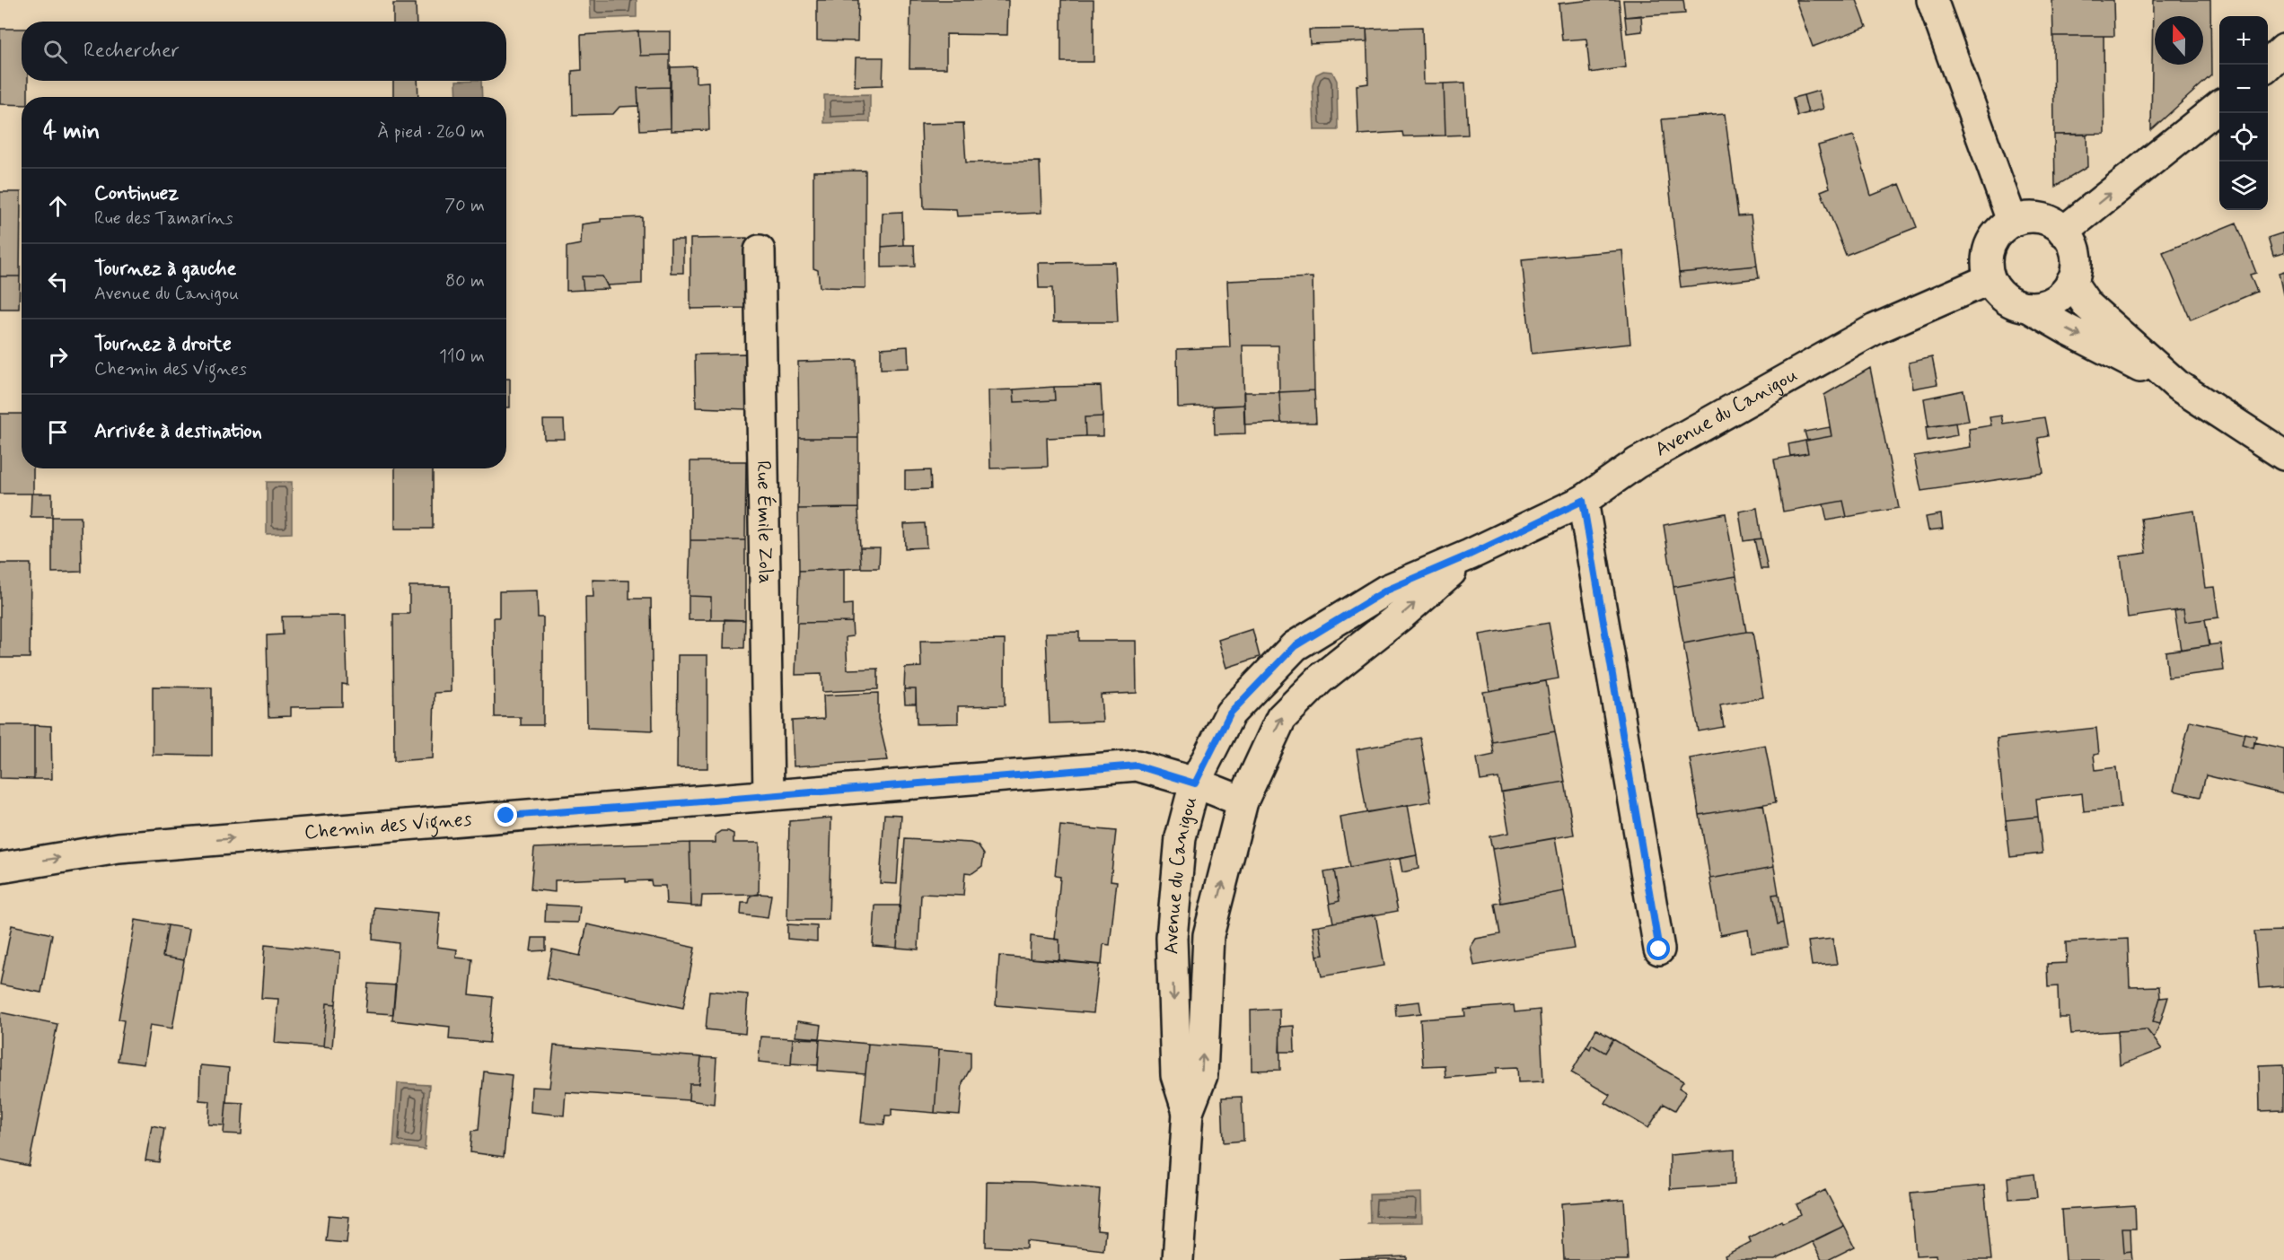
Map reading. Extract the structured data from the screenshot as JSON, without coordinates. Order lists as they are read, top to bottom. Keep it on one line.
{"streets":{"main road":["Avenue du Canigou","Rue Émile Zola","Chemin des Vignes"]},"crossings":[["Avenue du Canigou","Chemin des Vignes"],["Rue Émile Zola","Chemin des Vignes"]],"one_way":["Chemin des Vignes"],"north":"top","page":{"map_buttons":["+","−"],"search":"Rechercher","heading":["4 min","À pied · 260 m"],"list":[["Continuez","Rue des Tamarins","70 m"],["Tournez à gauche","Avenue du Canigou","80 m"],["Tournez à droite","Chemin des Vignes","110 m"],"Arrivée à destination"]}}
